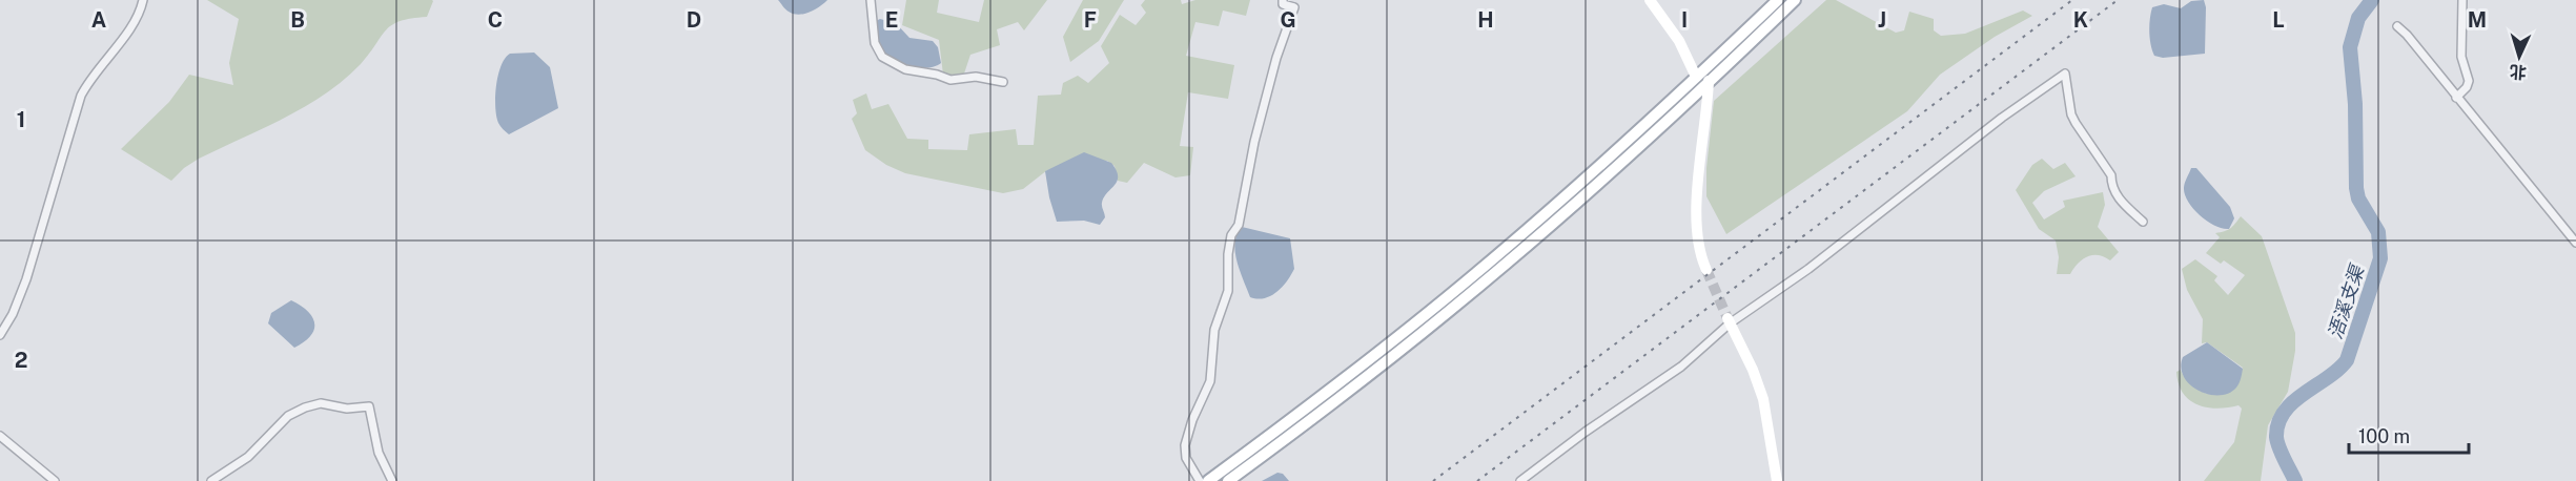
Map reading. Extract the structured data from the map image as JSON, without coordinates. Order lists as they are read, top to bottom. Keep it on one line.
{"water":["浯溪支渠"],"scale_bar":"100 m","north":"bottom","grid":{"columns":["A","B","C","D","E","F","G","H","I","J","K","L","M"],"rows":["1","2"]}}
